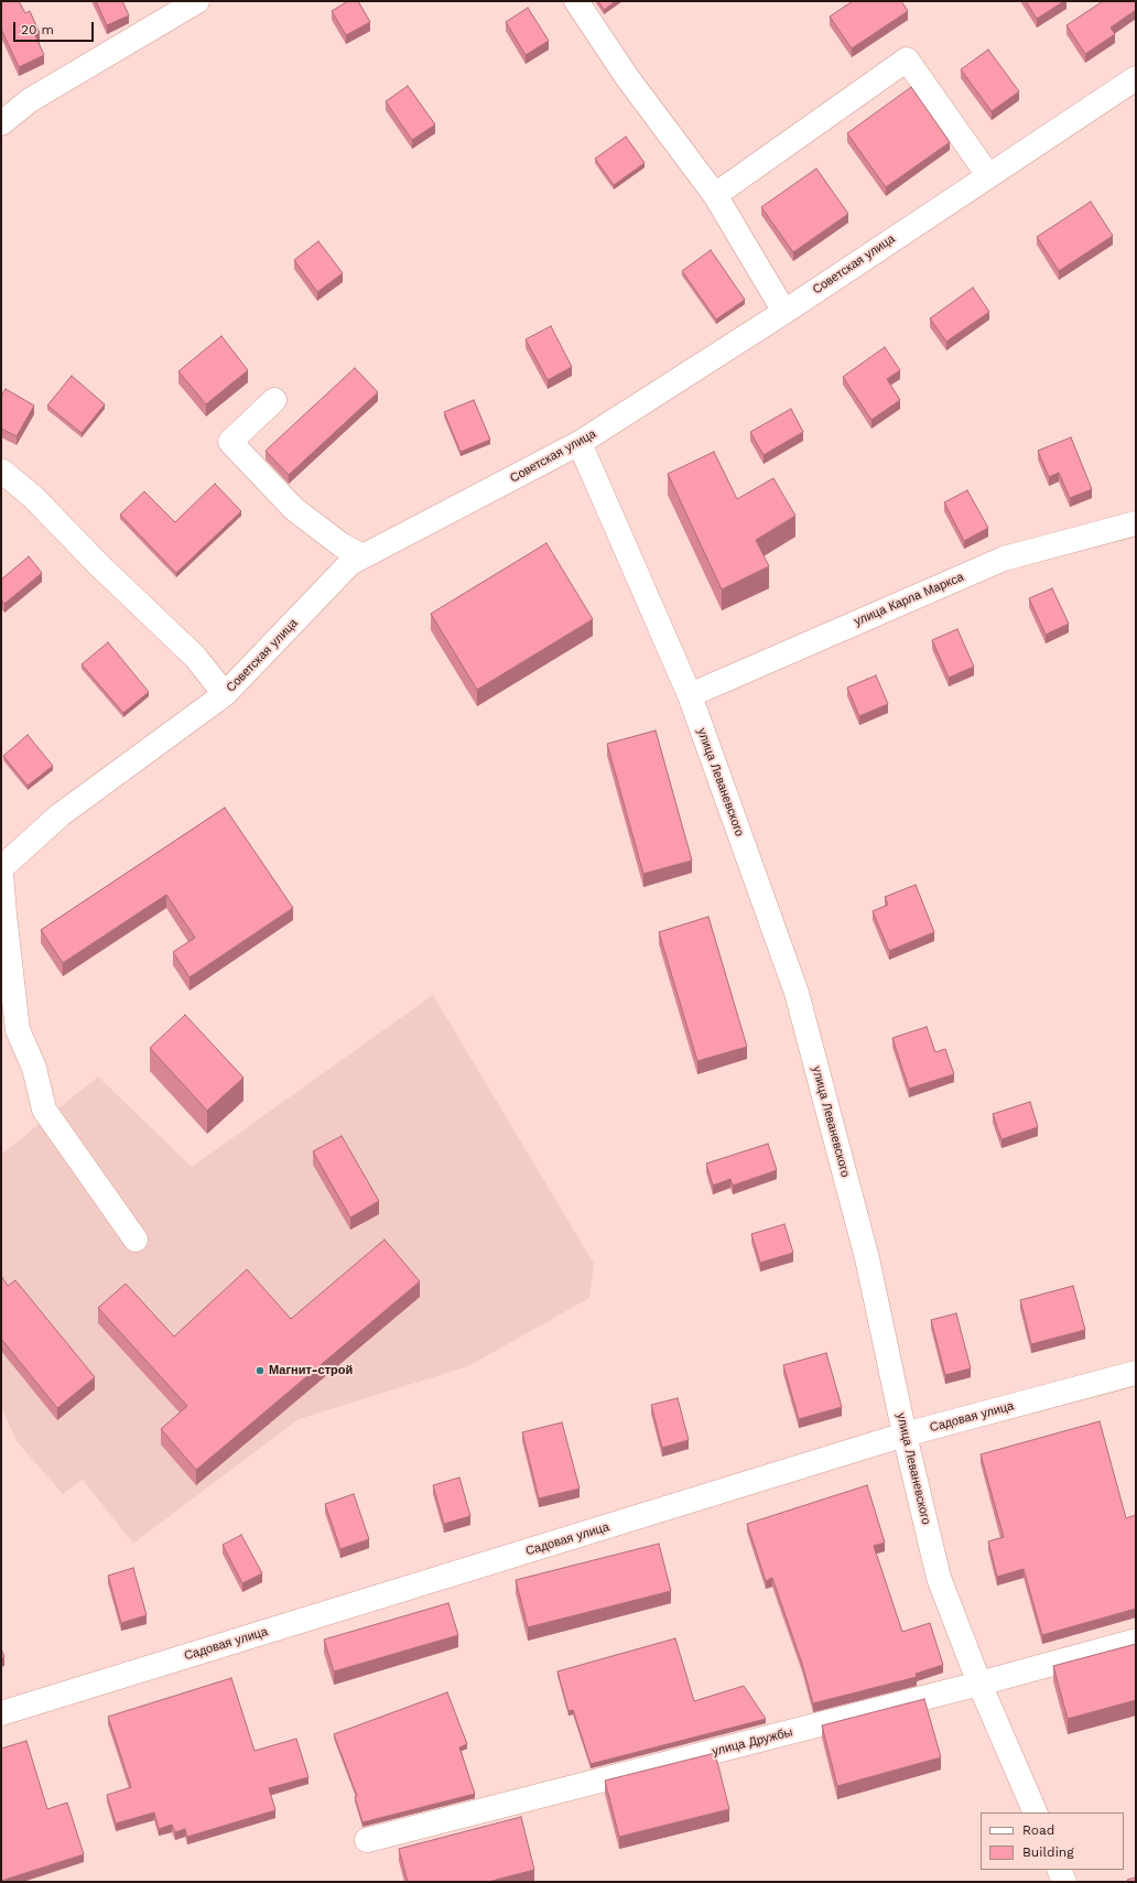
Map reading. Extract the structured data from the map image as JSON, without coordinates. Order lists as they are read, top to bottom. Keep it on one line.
{"streets":{"street":["Советская улица","улица Карла Маркса","улица Леваневского","Садовая улица","улица Дружбы"]},"crossings":[["Советская улица","улица Леваневского"],["улица Карла Маркса","улица Леваневского"],["улица Леваневского","Садовая улица"],["улица Леваневского","улица Дружбы"]],"places":["Магнит-строй"],"legend":["Road","Building"],"scale_bar":"20 m"}
